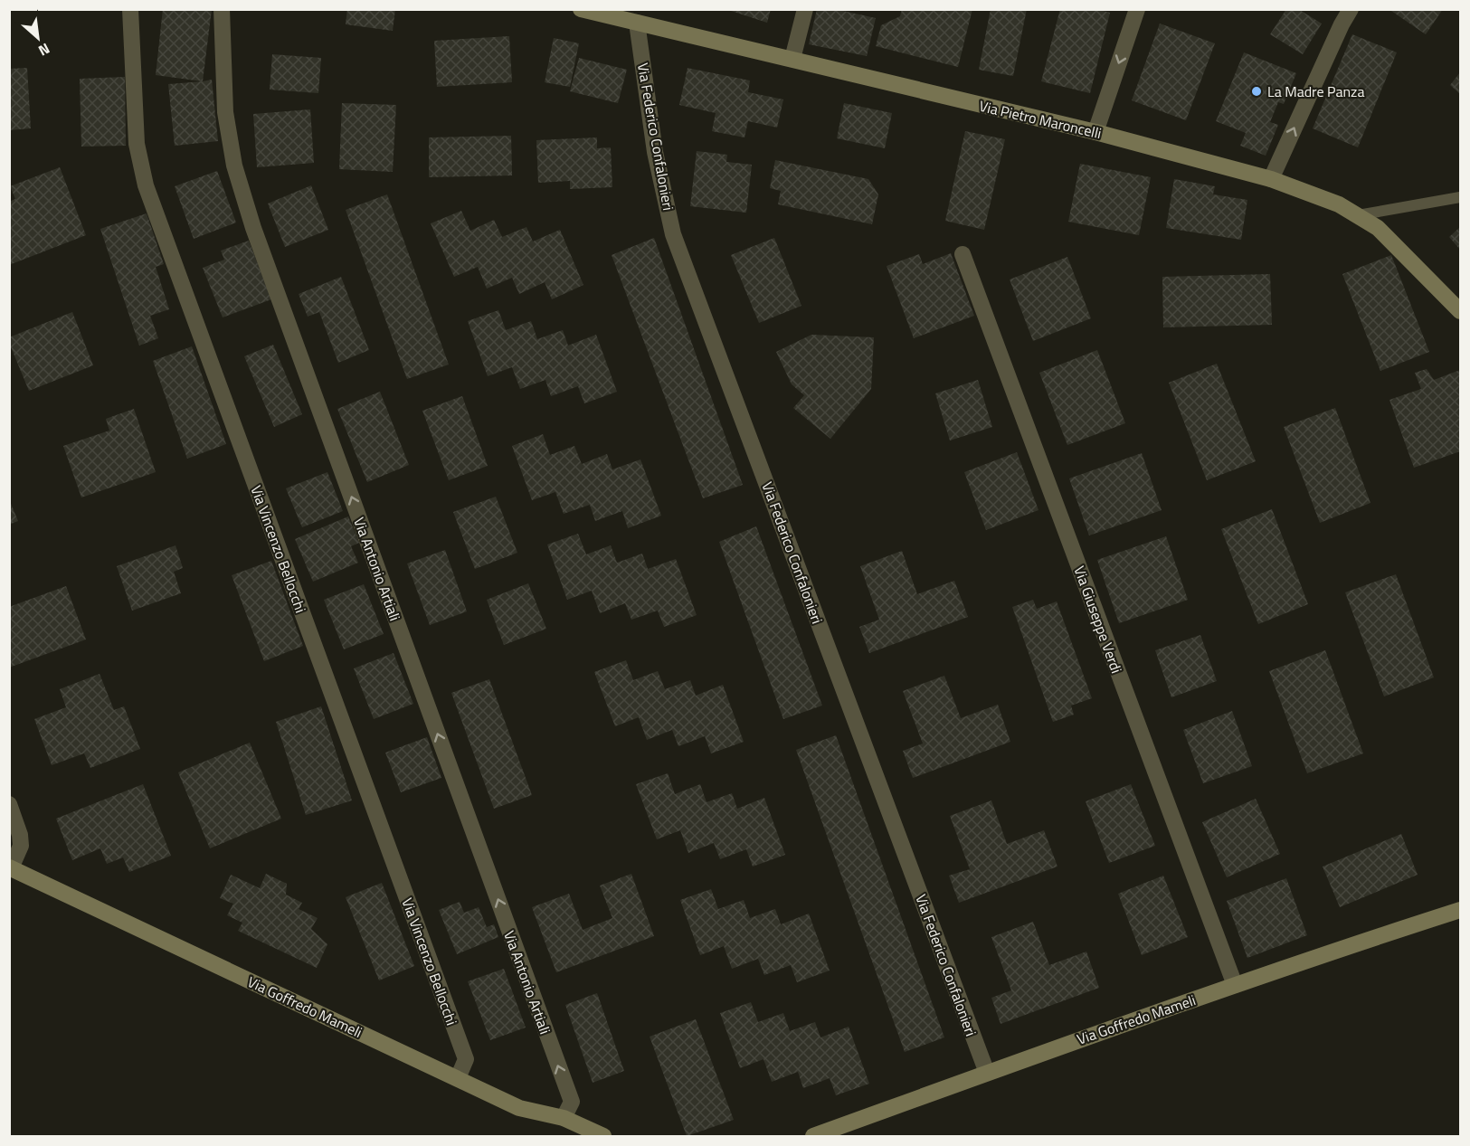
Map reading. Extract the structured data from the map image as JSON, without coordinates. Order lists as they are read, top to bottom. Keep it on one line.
{"streets":{"street":["Via Pietro Maroncelli","Via Federico Confalonieri","Via Vincenzo Bellocchi","Via Antonio Artiali","Via Giuseppe Verdi","Via Goffredo Mameli"]},"crossings":[["Via Pietro Maroncelli","Via Federico Confalonieri"],["Via Federico Confalonieri","Via Goffredo Mameli"],["Via Vincenzo Bellocchi","Via Goffredo Mameli"],["Via Antonio Artiali","Via Goffredo Mameli"],["Via Giuseppe Verdi","Via Goffredo Mameli"]],"one_way":["Via Antonio Artiali"],"places":["La Madre Panza"],"north":"bottom right"}
